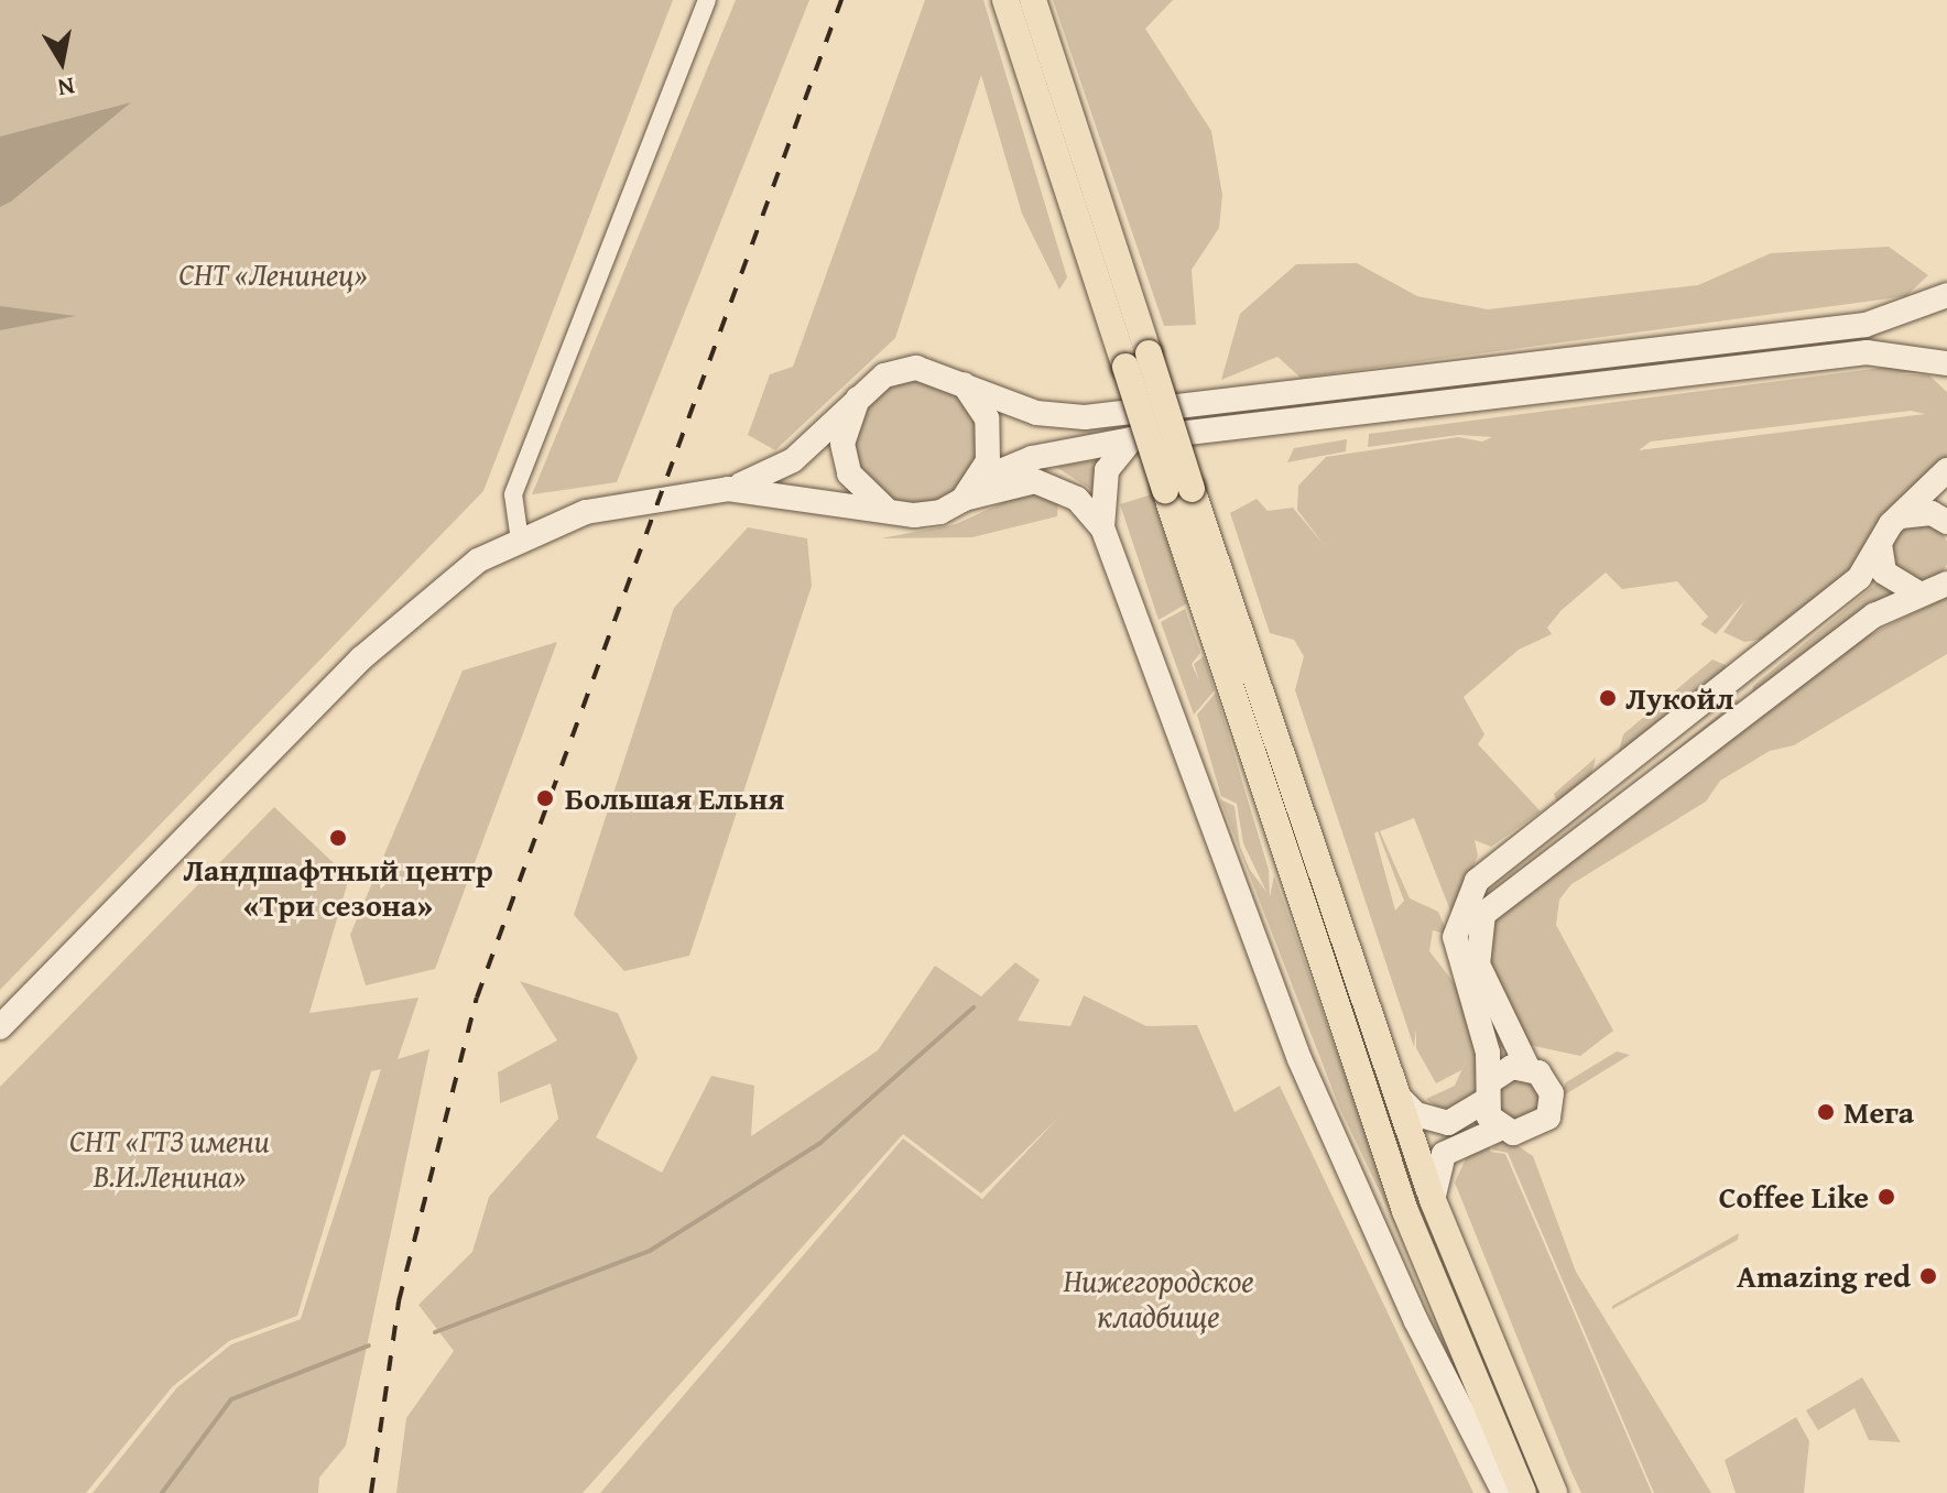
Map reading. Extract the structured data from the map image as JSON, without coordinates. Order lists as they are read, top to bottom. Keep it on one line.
{"parks":["СНТ «Ленинец»","СНТ «ГТЗ имени В.И.Ленина»","Нижегородское кладбище"],"places":["Лукойл","Большая Ельня","Ландшафтный центр «Три сезона»","Мега","Coffee Like","Amazing red"],"north":"bottom"}
